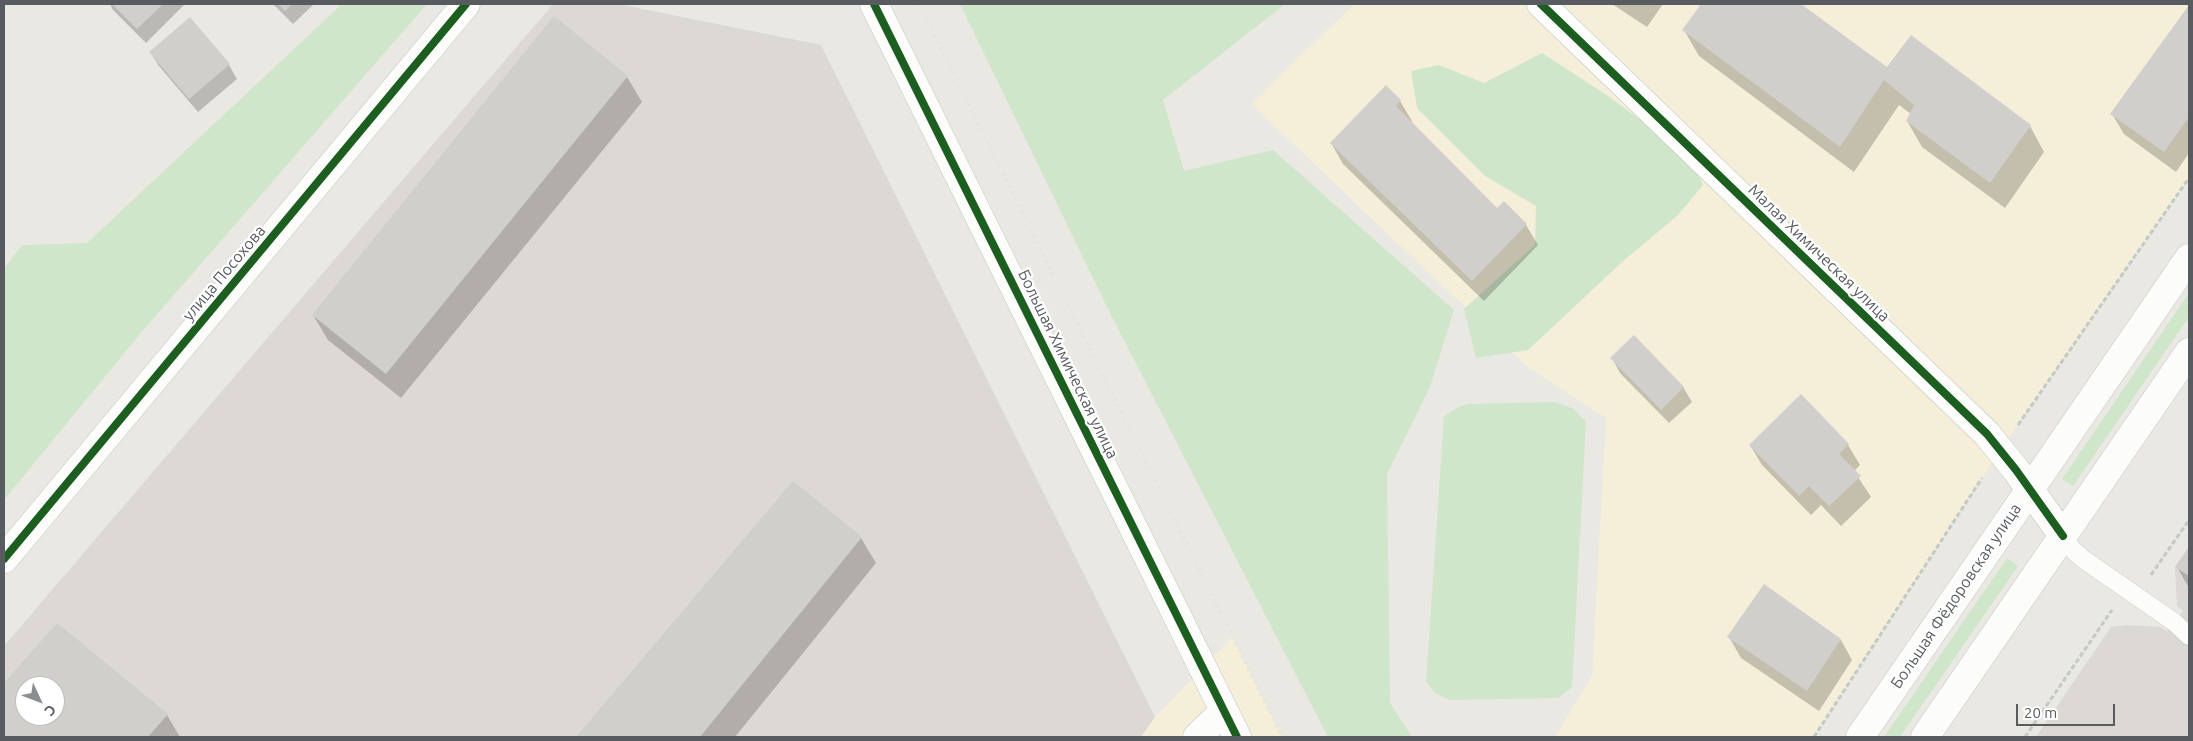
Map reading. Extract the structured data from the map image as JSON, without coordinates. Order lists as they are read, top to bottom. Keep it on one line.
{"streets":{"street":["Малая Химическая улица","улица Посохова","Большая Химическая улица","Большая Фёдоровская улица"]},"crossings":[["Малая Химическая улица","Большая Фёдоровская улица"]],"scale_bar":"20 m","north":"bottom right"}
